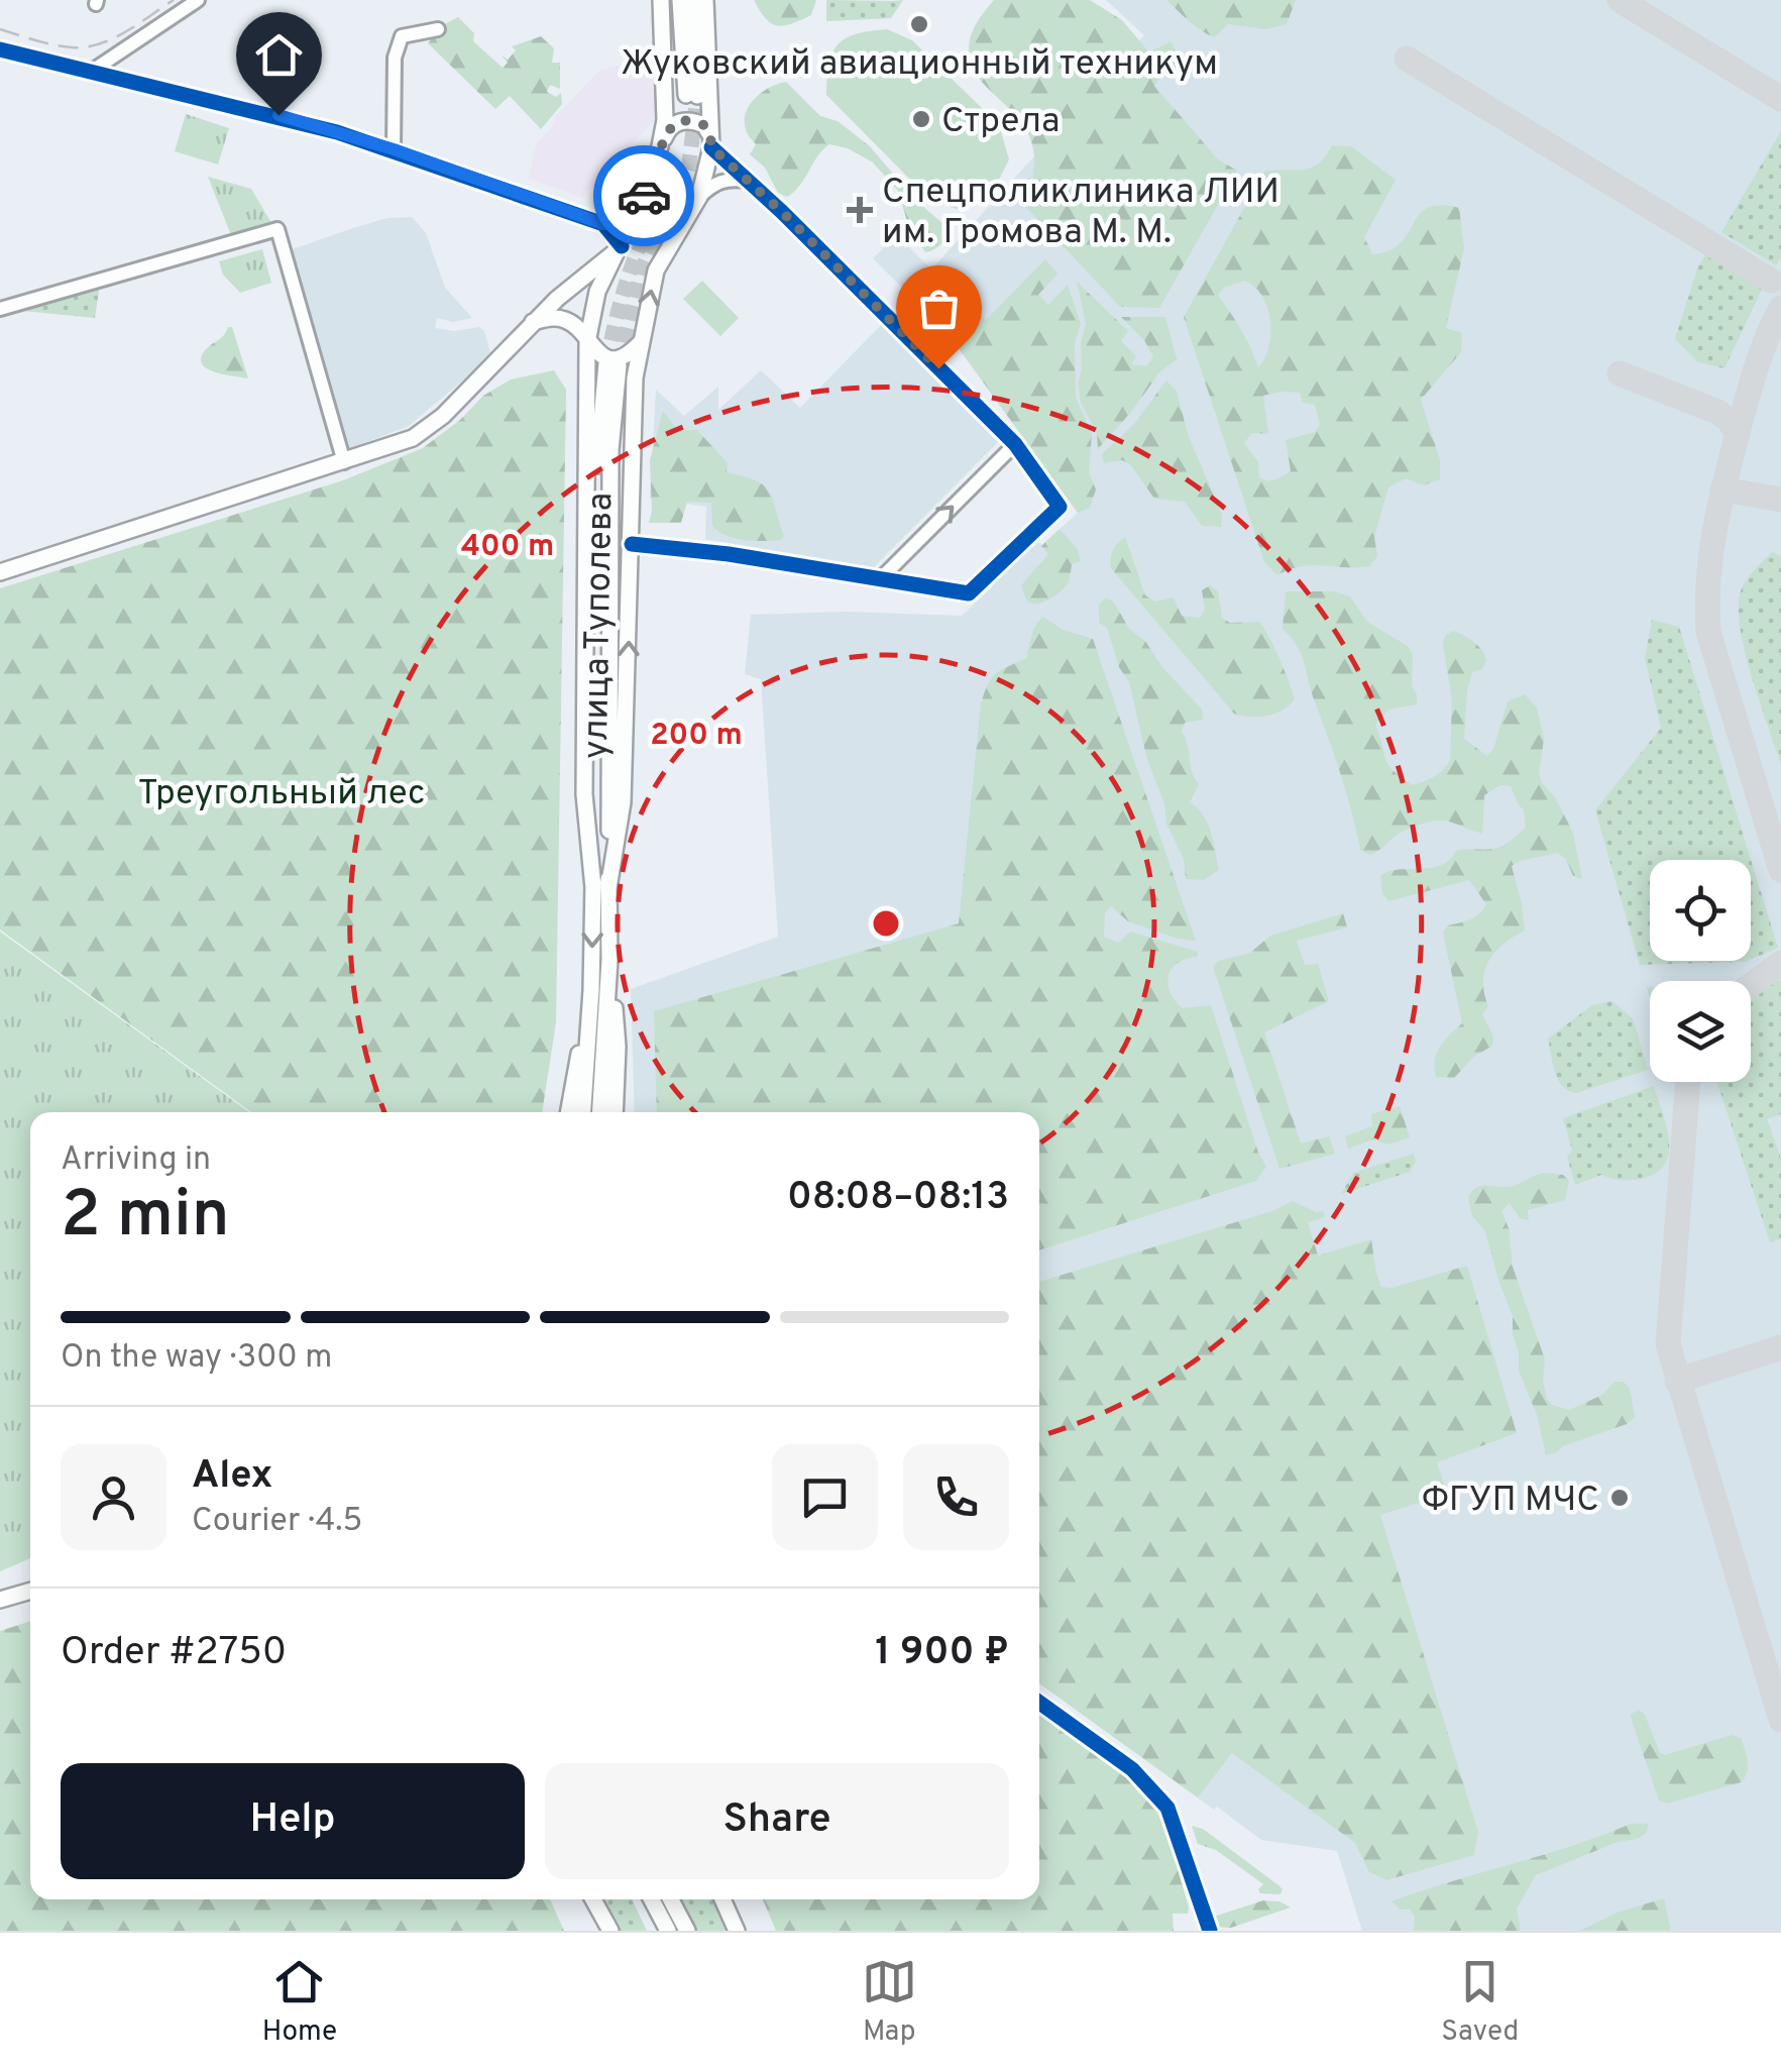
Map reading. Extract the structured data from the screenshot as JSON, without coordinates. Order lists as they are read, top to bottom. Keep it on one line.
{"streets":{"main road":["улица Туполева"]},"parks":["Треугольный лес"],"places":{"other":["Жуковский авиационный техникум","Стрела","ФГУП МЧС"],"health":["Спецполиклиника ЛИИ им. Громова М. М."]},"page":{"heading":["2 min","Arriving in","08:08–08:13"],"panel":["Alex","Courier · 4.5","Order #2750","1 900 ₽"],"bar":"On the way · 300 m","buttons":["Help","Share"],"tabs":["Home","Map","Saved"]},"rings":["400 m","200 m"]}
